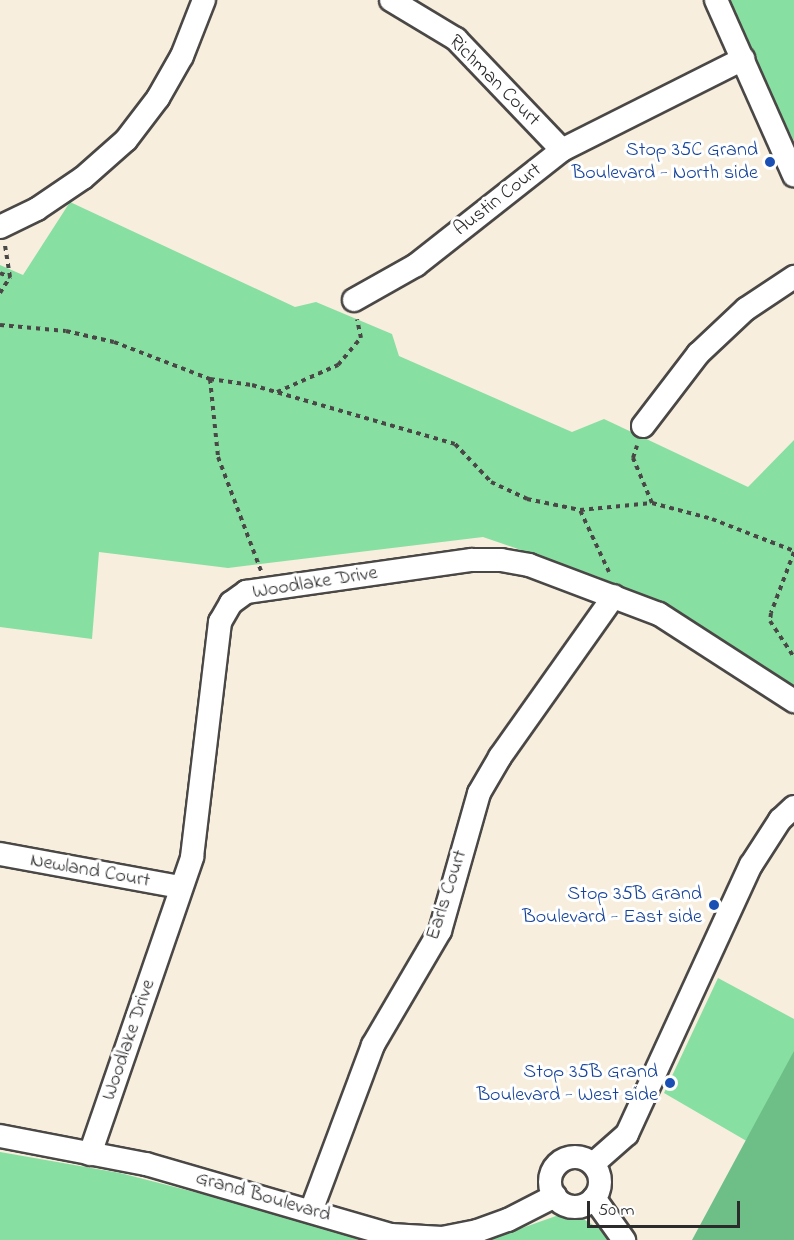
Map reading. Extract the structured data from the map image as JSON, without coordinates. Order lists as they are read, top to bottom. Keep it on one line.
{"streets":{"street":["Richman Court","Austin Court","Woodlake Drive","Newland Court","Earls Court","Grand Boulevard"]},"crossings":[["Richman Court","Austin Court"],["Woodlake Drive","Newland Court"],["Woodlake Drive","Earls Court"],["Woodlake Drive","Grand Boulevard"],["Earls Court","Grand Boulevard"]],"places":["Stop 35C Grand Boulevard - North side","Stop 35B Grand Boulevard - East side","Stop 35B Grand Boulevard - West side"],"scale_bar":"50 m"}
